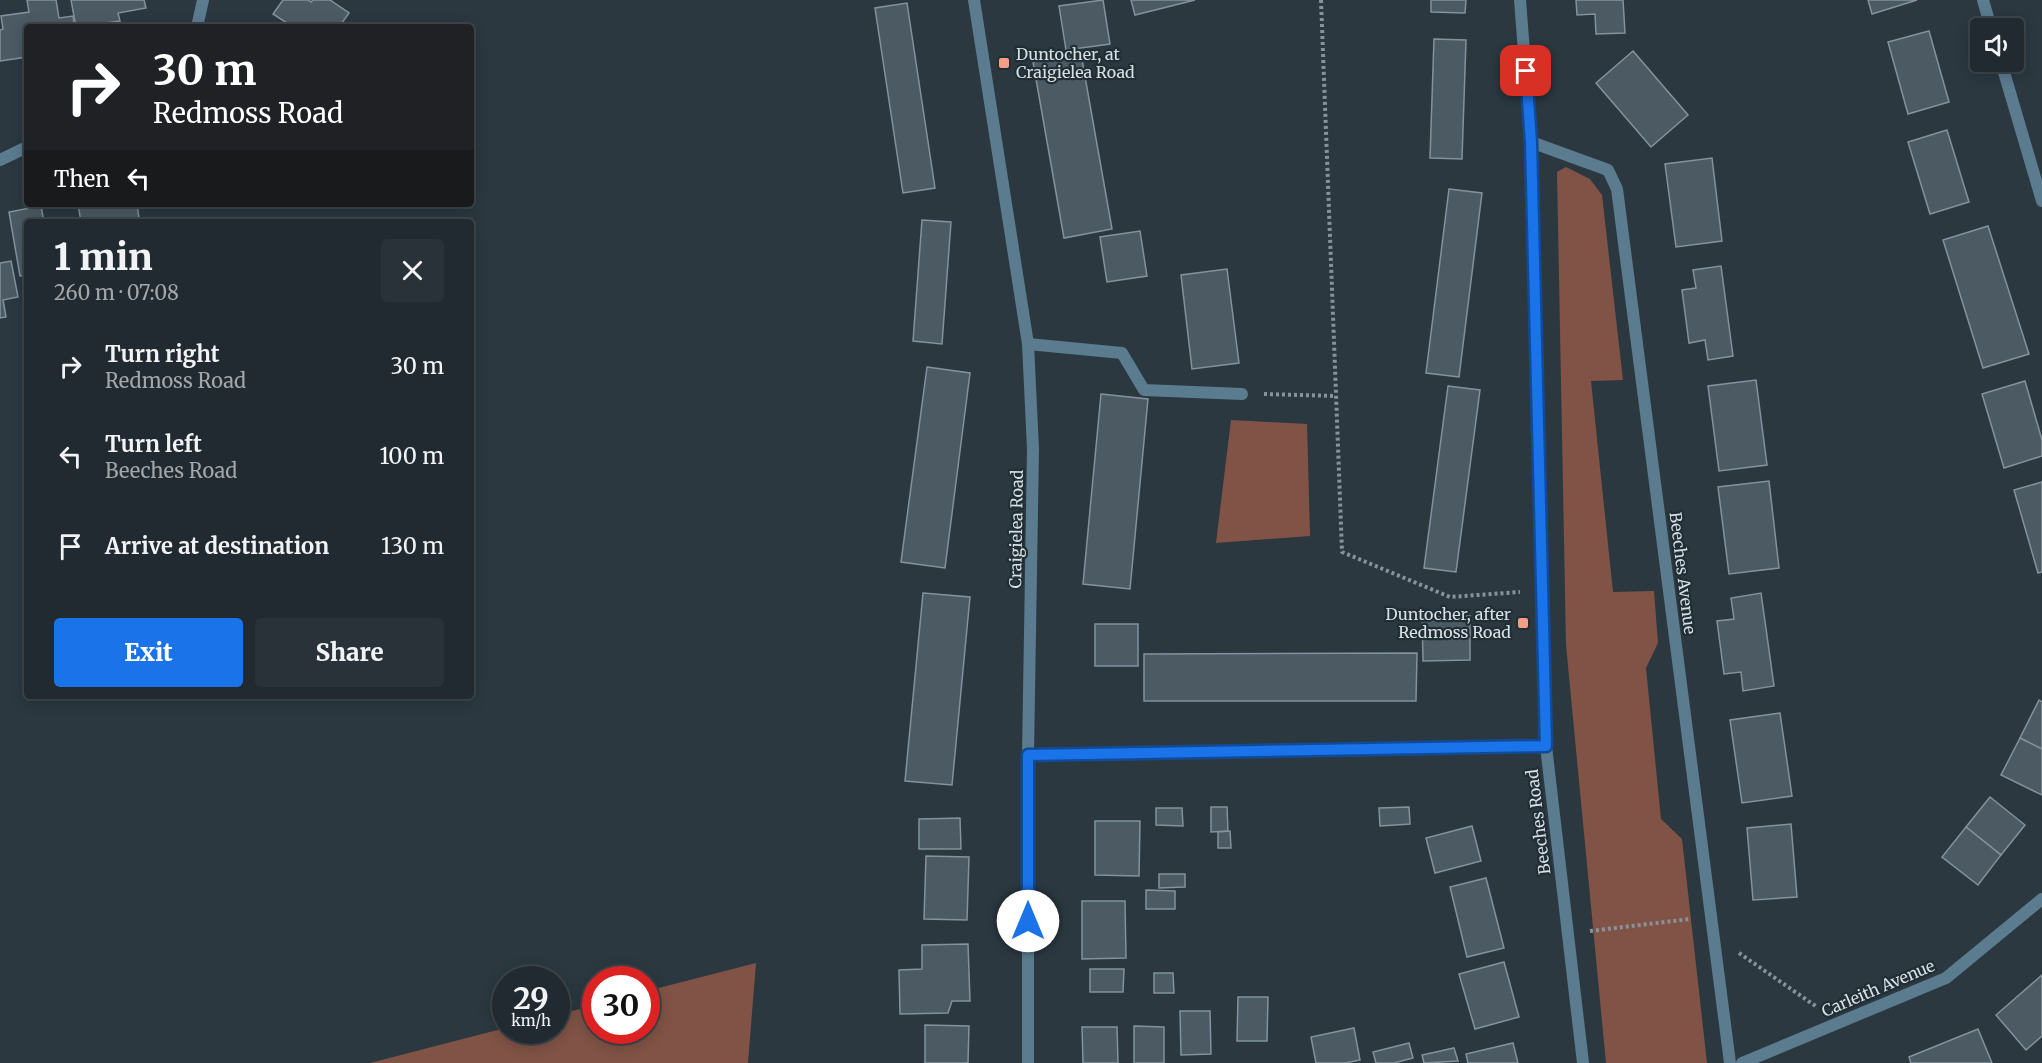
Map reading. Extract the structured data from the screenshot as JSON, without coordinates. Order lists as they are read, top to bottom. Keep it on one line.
{"streets":{"street":["Craigielea Road","Beeches Avenue","Beeches Road","Carleith Avenue"]},"crossings":[["Beeches Avenue","Beeches Road"]],"places":{"transit":["Duntocher, at Craigielea Road","Duntocher, after Redmoss Road"]},"page":{"turn":["30 m","Redmoss Road"],"then":"Then","heading":["1 min","260 m · 07:08"],"list":[{"name":"Turn right","note":"Redmoss Road","value":"30 m"},{"name":"Turn left","note":"Beeches Road","value":"100 m"},{"name":"Arrive at destination","value":"130 m"}],"buttons":["Exit","Share"],"speed":"29 km/h","limit":"30"}}
